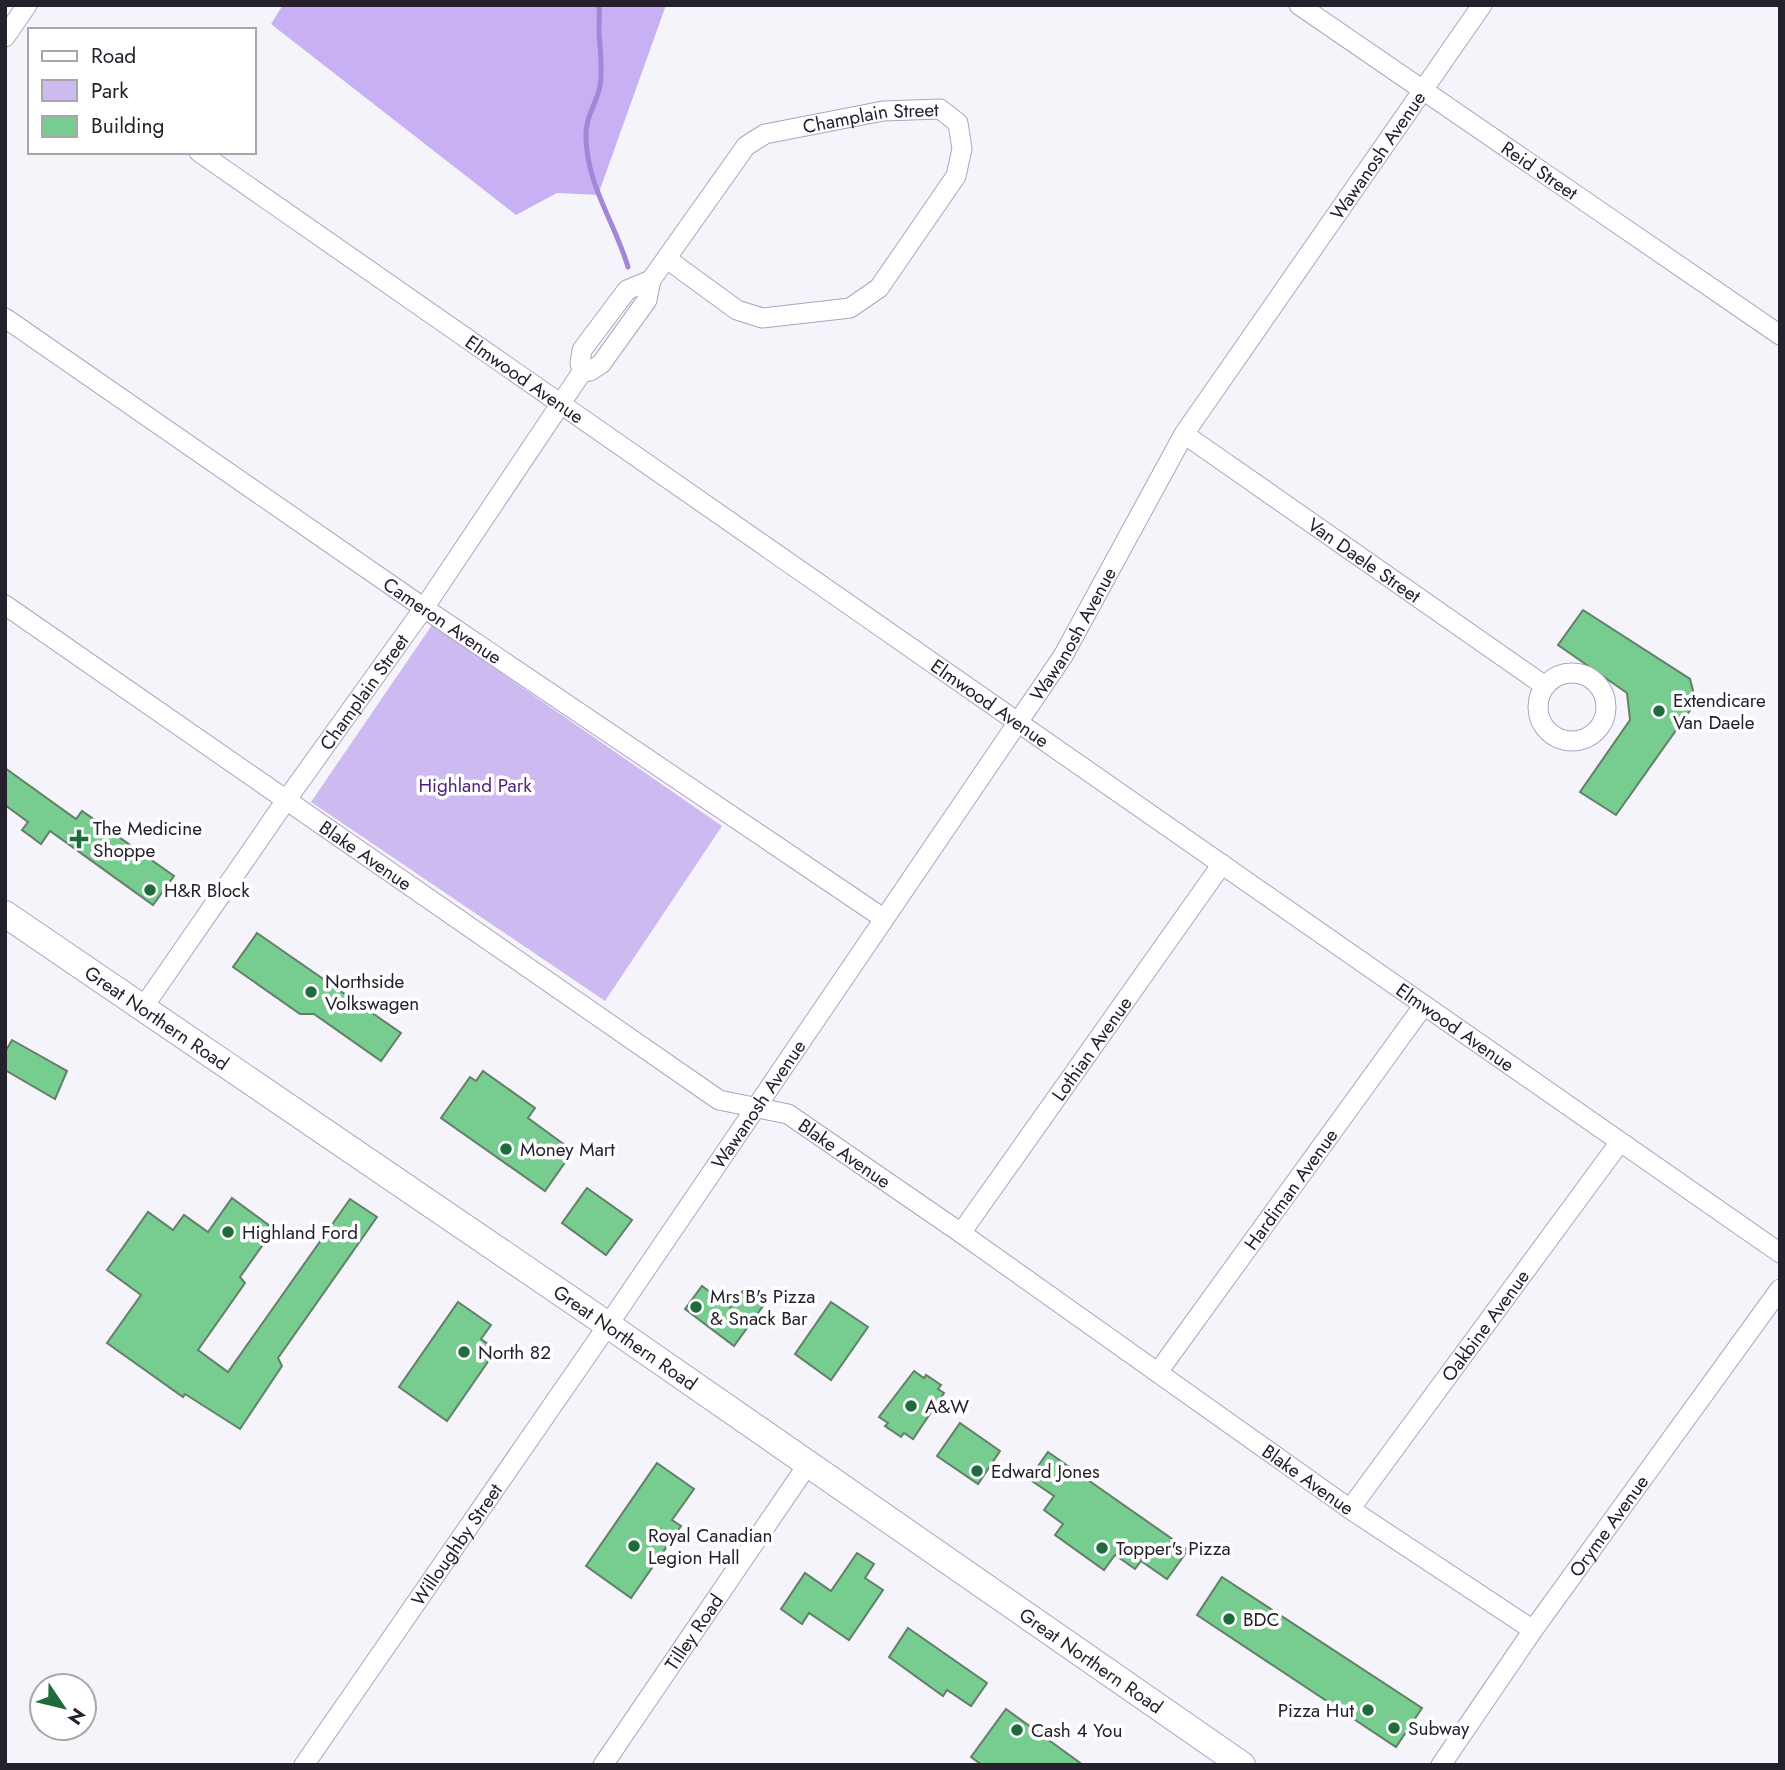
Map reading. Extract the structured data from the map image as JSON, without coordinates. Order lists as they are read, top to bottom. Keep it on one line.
{"streets":{"main road":["Great Northern Road"],"street":["Champlain Street","Wawanosh Avenue","Reid Street","Elmwood Avenue","Van Daele Street","Cameron Avenue","Blake Avenue","Lothian Avenue","Hardiman Avenue","Oakbine Avenue","Oryme Avenue","Willoughby Street","Tilley Road"]},"crossings":[["Champlain Street","Elmwood Avenue"],["Champlain Street","Cameron Avenue"],["Champlain Street","Blake Avenue"],["Champlain Street","Great Northern Road"],["Wawanosh Avenue","Reid Street"],["Wawanosh Avenue","Elmwood Avenue"],["Wawanosh Avenue","Van Daele Street"],["Wawanosh Avenue","Cameron Avenue"],["Wawanosh Avenue","Blake Avenue"],["Wawanosh Avenue","Great Northern Road"],["Wawanosh Avenue","Willoughby Street"],["Elmwood Avenue","Lothian Avenue"],["Elmwood Avenue","Hardiman Avenue"],["Elmwood Avenue","Oakbine Avenue"],["Blake Avenue","Lothian Avenue"],["Blake Avenue","Hardiman Avenue"],["Blake Avenue","Oakbine Avenue"],["Blake Avenue","Oryme Avenue"],["Great Northern Road","Willoughby Street"],["Great Northern Road","Tilley Road"]],"parks":["Highland Park"],"places":{"other":["Extendicare Van Daele","H&R Block","Northside Volkswagen","Money Mart","Highland Ford","Mrs B's Pizza & Snack Bar","North 82","A&W","Edward Jones","Royal Canadian Legion Hall","Topper's Pizza","BDC","Pizza Hut","Subway","Cash 4 You"],"health":["The Medicine Shoppe"]},"legend":["Road","Park","Building"],"north":"bottom right"}
